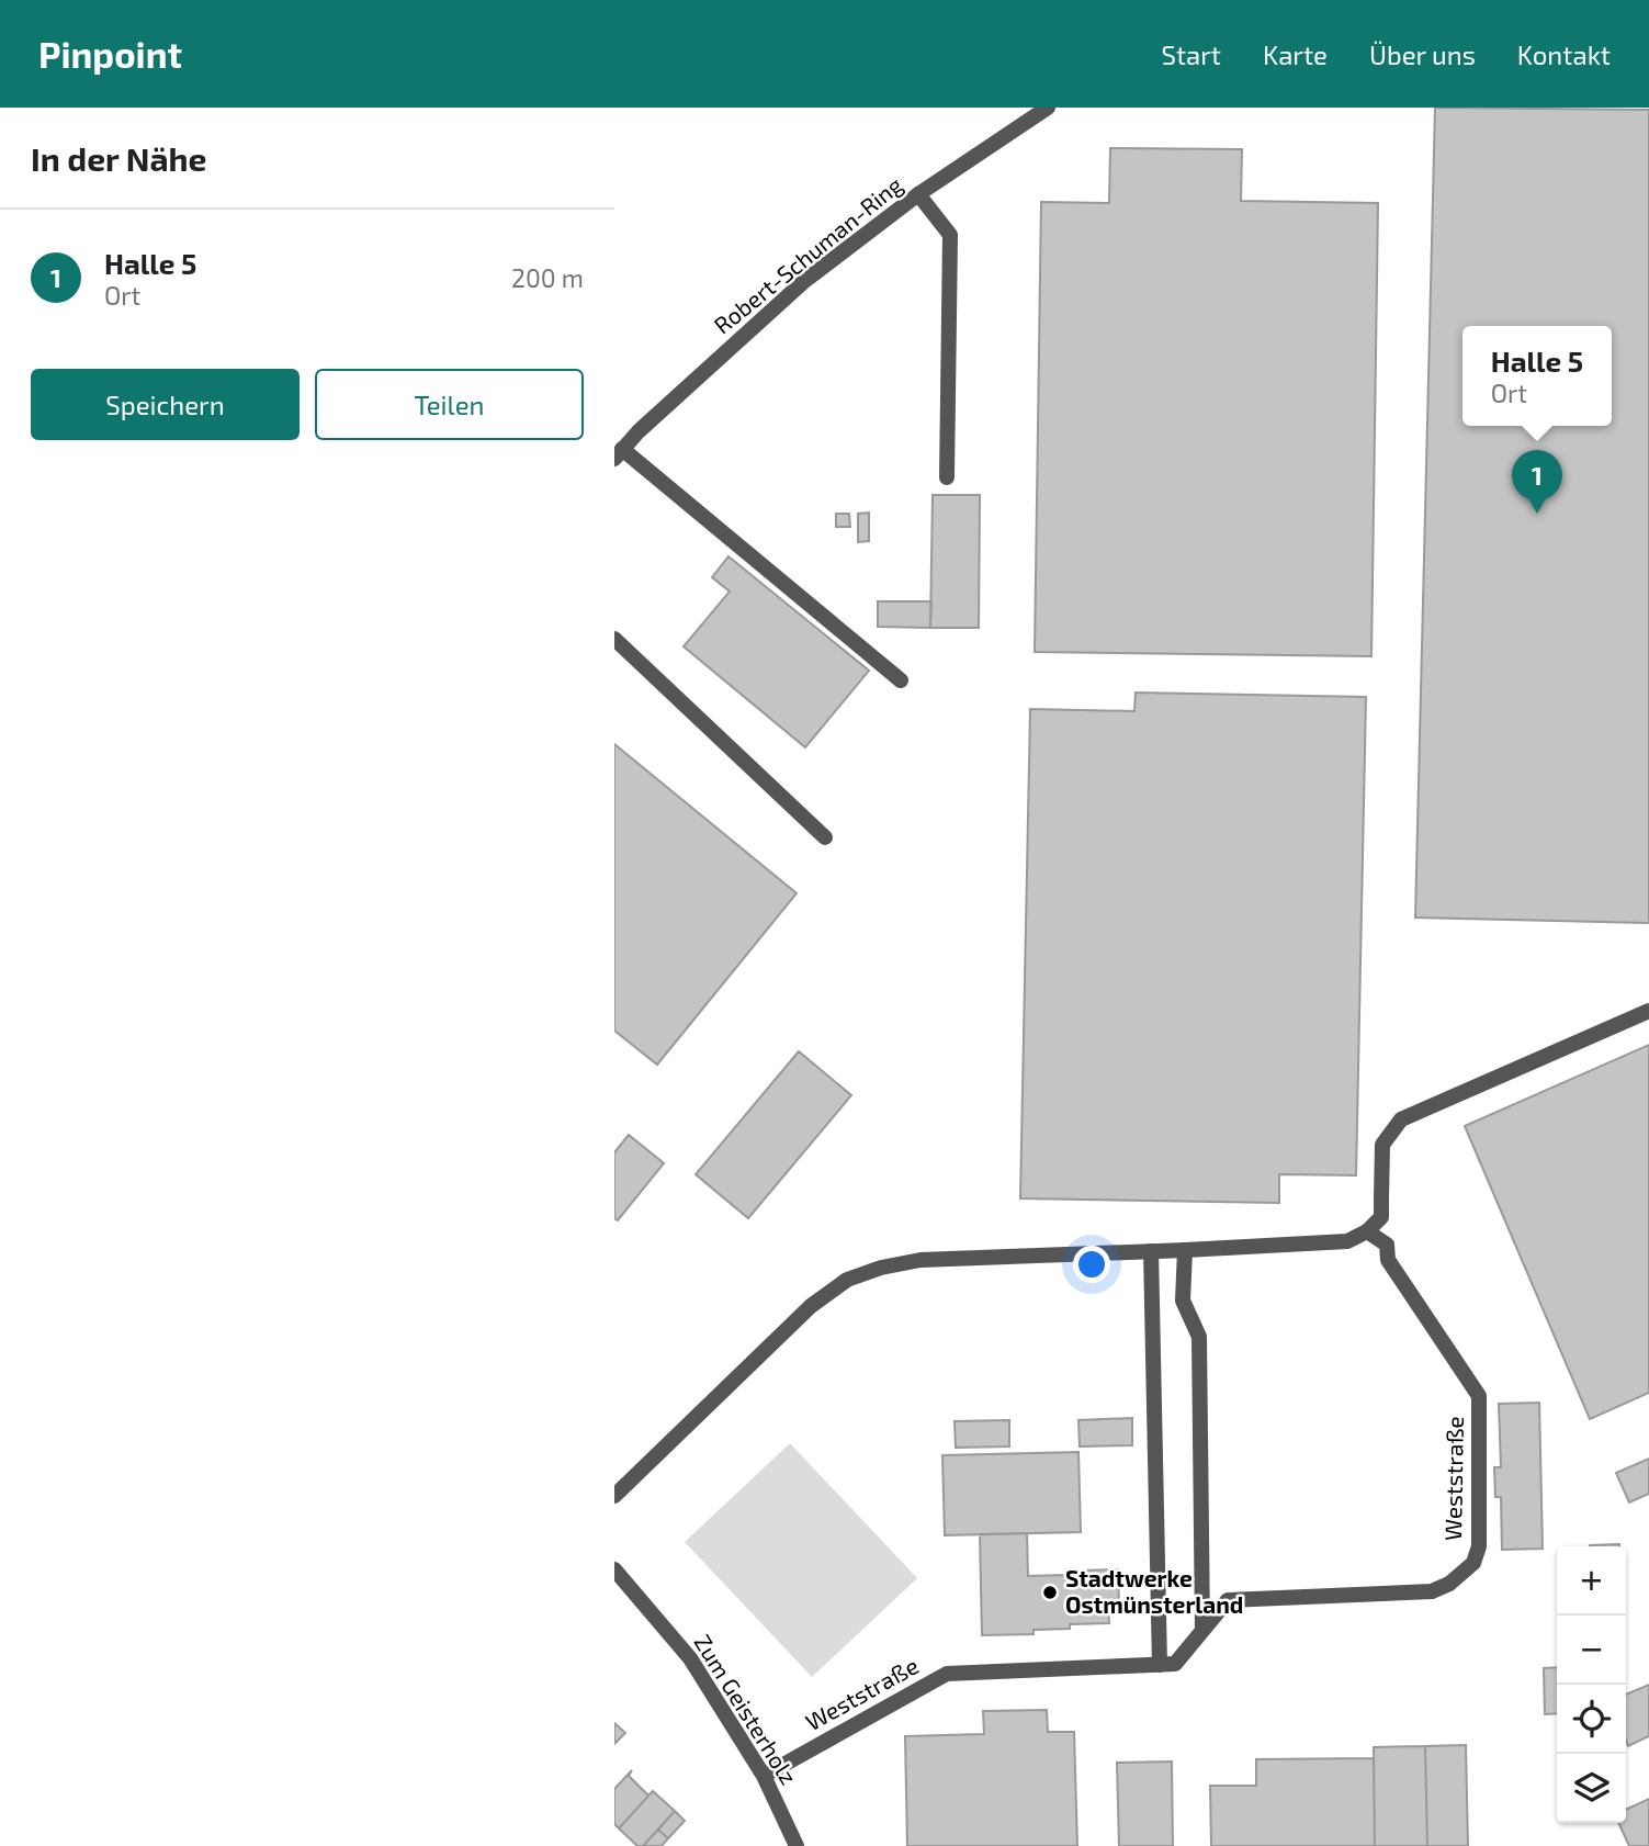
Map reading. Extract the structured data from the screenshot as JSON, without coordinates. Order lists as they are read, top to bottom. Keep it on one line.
{"streets":{"street":["Robert-Schuman-Ring","Weststraße","Zum Geisterholz"]},"crossings":[["Weststraße","Zum Geisterholz"]],"places":["Stadtwerke Ostmünsterland"],"page":{"header":"Pinpoint","nav":["Start","Karte","Über uns","Kontakt"],"heading":"In der Nähe","list":[{"mark":"1","name":"Halle 5","note":"Ort","value":"200 m"}],"popup":["Halle 5","Ort"],"buttons":["Speichern","Teilen"],"pins":"1","map_buttons":["+","−"]}}
